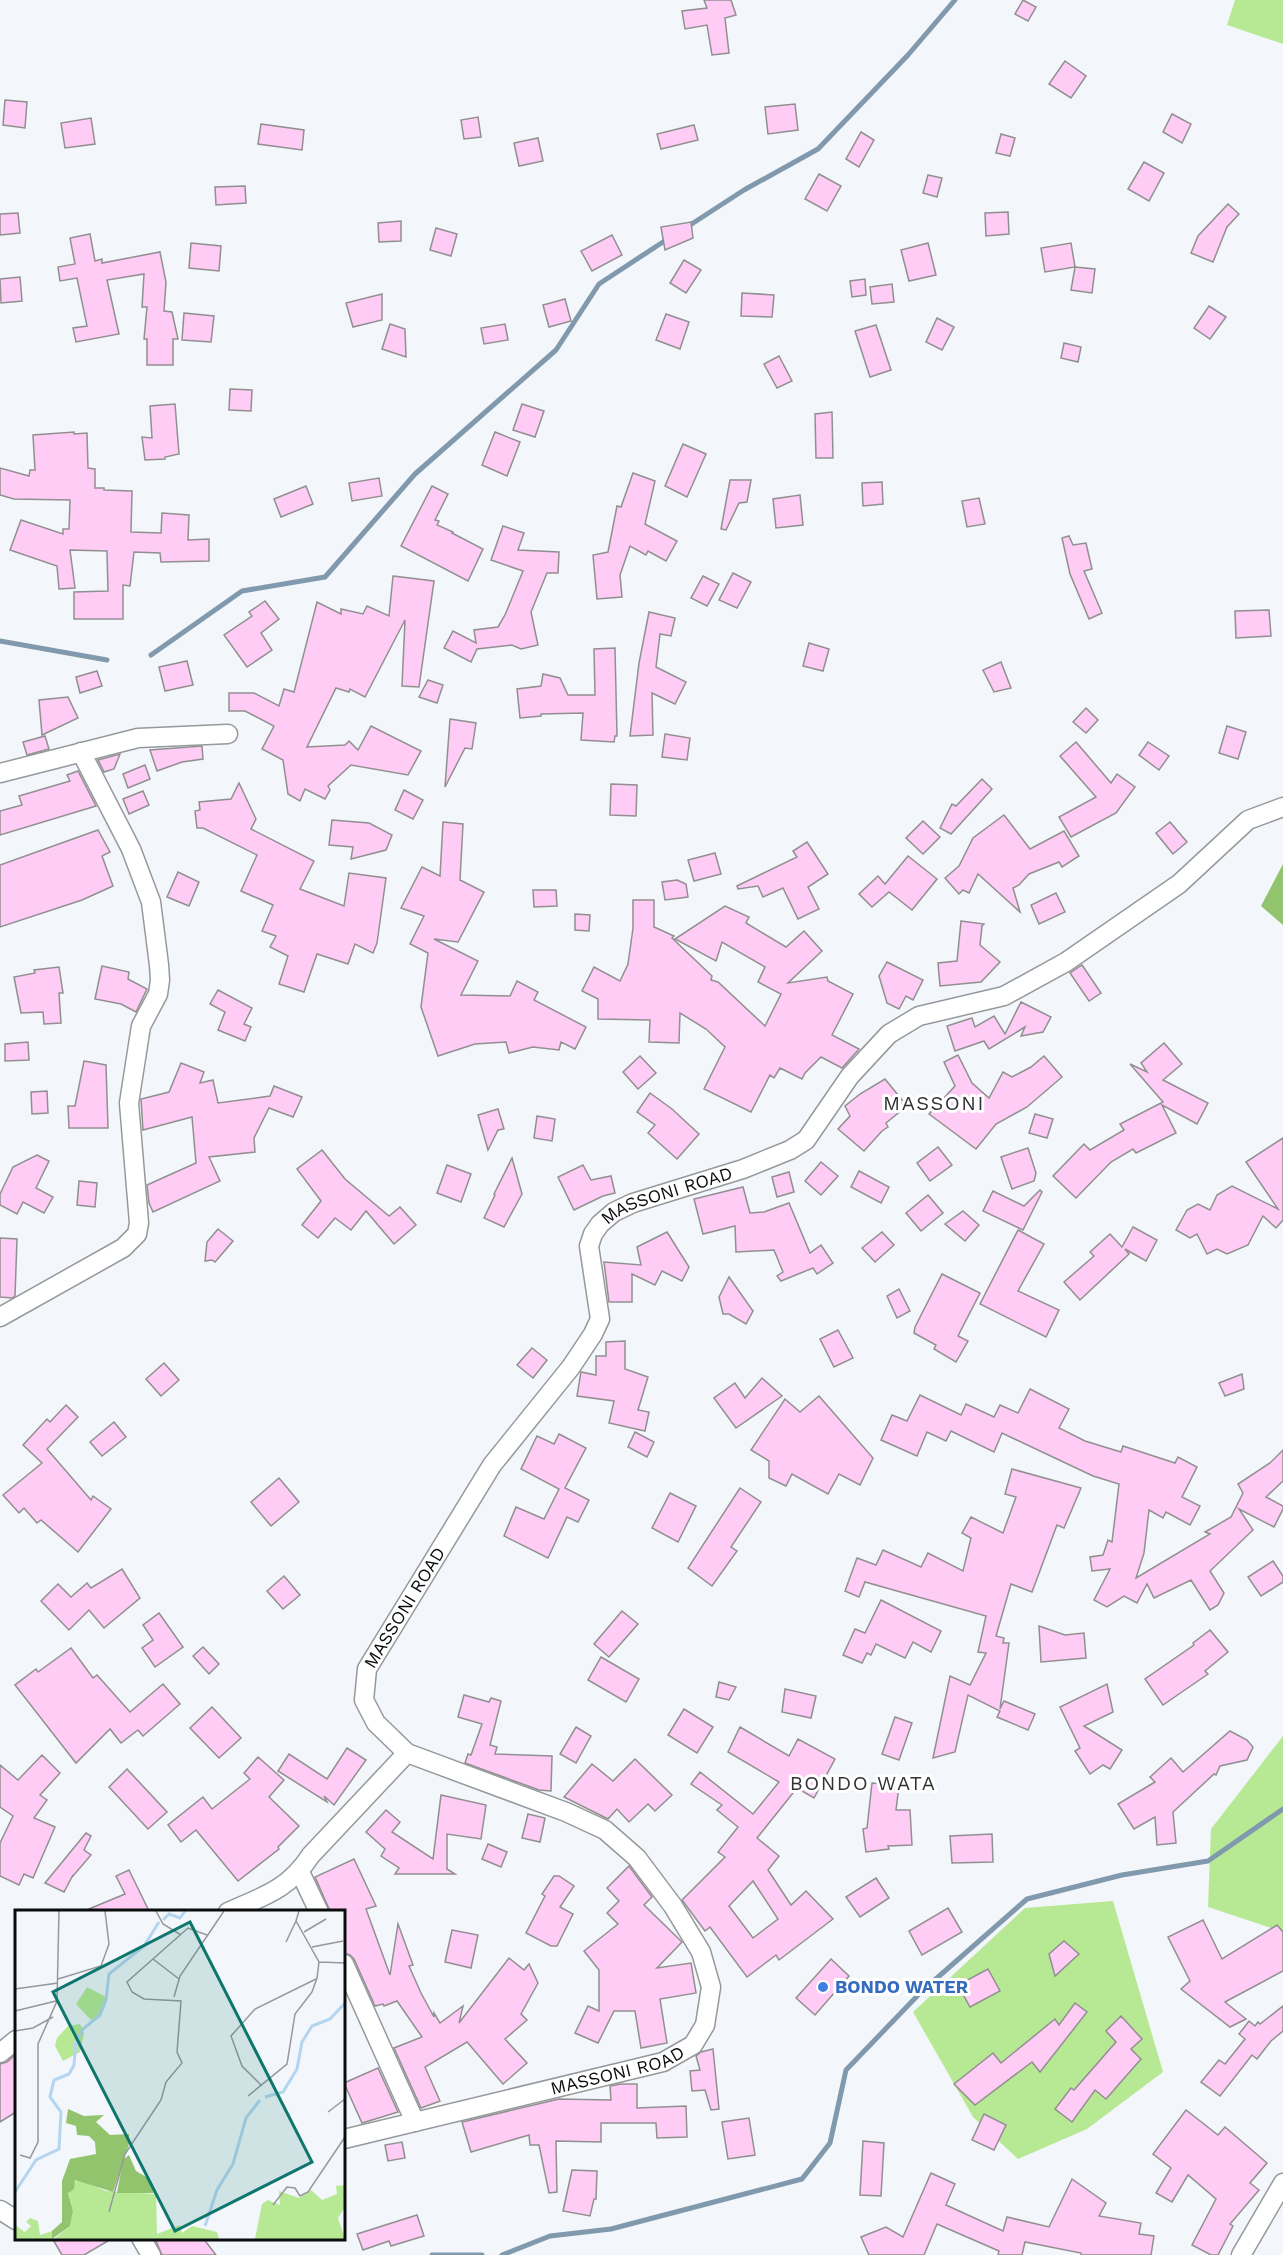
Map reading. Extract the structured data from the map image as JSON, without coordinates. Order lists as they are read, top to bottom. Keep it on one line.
{"streets":{"street":["MASSONI ROAD"]},"districts":["MASSONI","BONDO WATA"],"places":["BONDO WATER"]}
